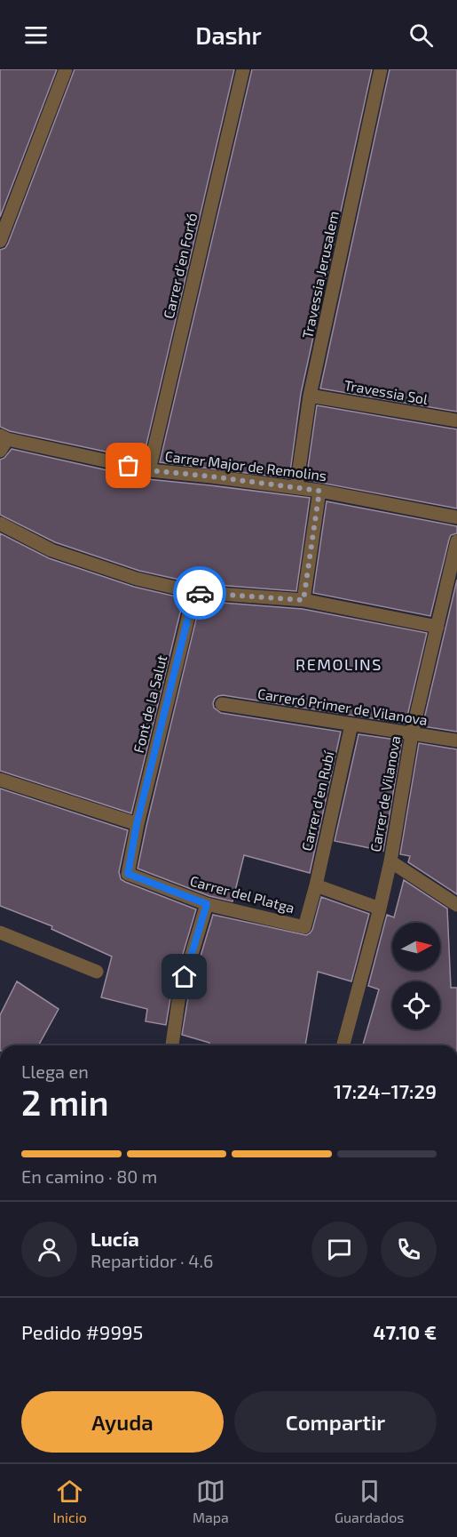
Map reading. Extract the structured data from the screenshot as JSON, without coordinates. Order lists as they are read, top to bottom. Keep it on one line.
{"streets":{"street":["Carrer d'en Fortó","Travessia Jerusalem","Travessia Sol","Carrer Major de Remolins","Font de la Salut","Carreró Primer de Vilanova","Carrer de Vilanova","Carrer d'en Rubí","Carrer del Platga"]},"crossings":[["Carrer d'en Fortó","Carrer Major de Remolins"],["Travessia Jerusalem","Travessia Sol"],["Travessia Jerusalem","Carrer Major de Remolins"],["Font de la Salut","Carrer del Platga"],["Carreró Primer de Vilanova","Carrer de Vilanova"],["Carreró Primer de Vilanova","Carrer d'en Rubí"],["Carrer d'en Rubí","Carrer del Platga"]],"districts":["REMOLINS"],"north":"right","page":{"header":"Dashr","heading":["2 min","Llega en","17:24–17:29"],"panel":["Lucía","Repartidor · 4.6","Pedido #9995","47.10 €"],"bar":"En camino · 80 m","buttons":["Ayuda","Compartir"],"tabs":["Inicio","Mapa","Guardados"]}}
